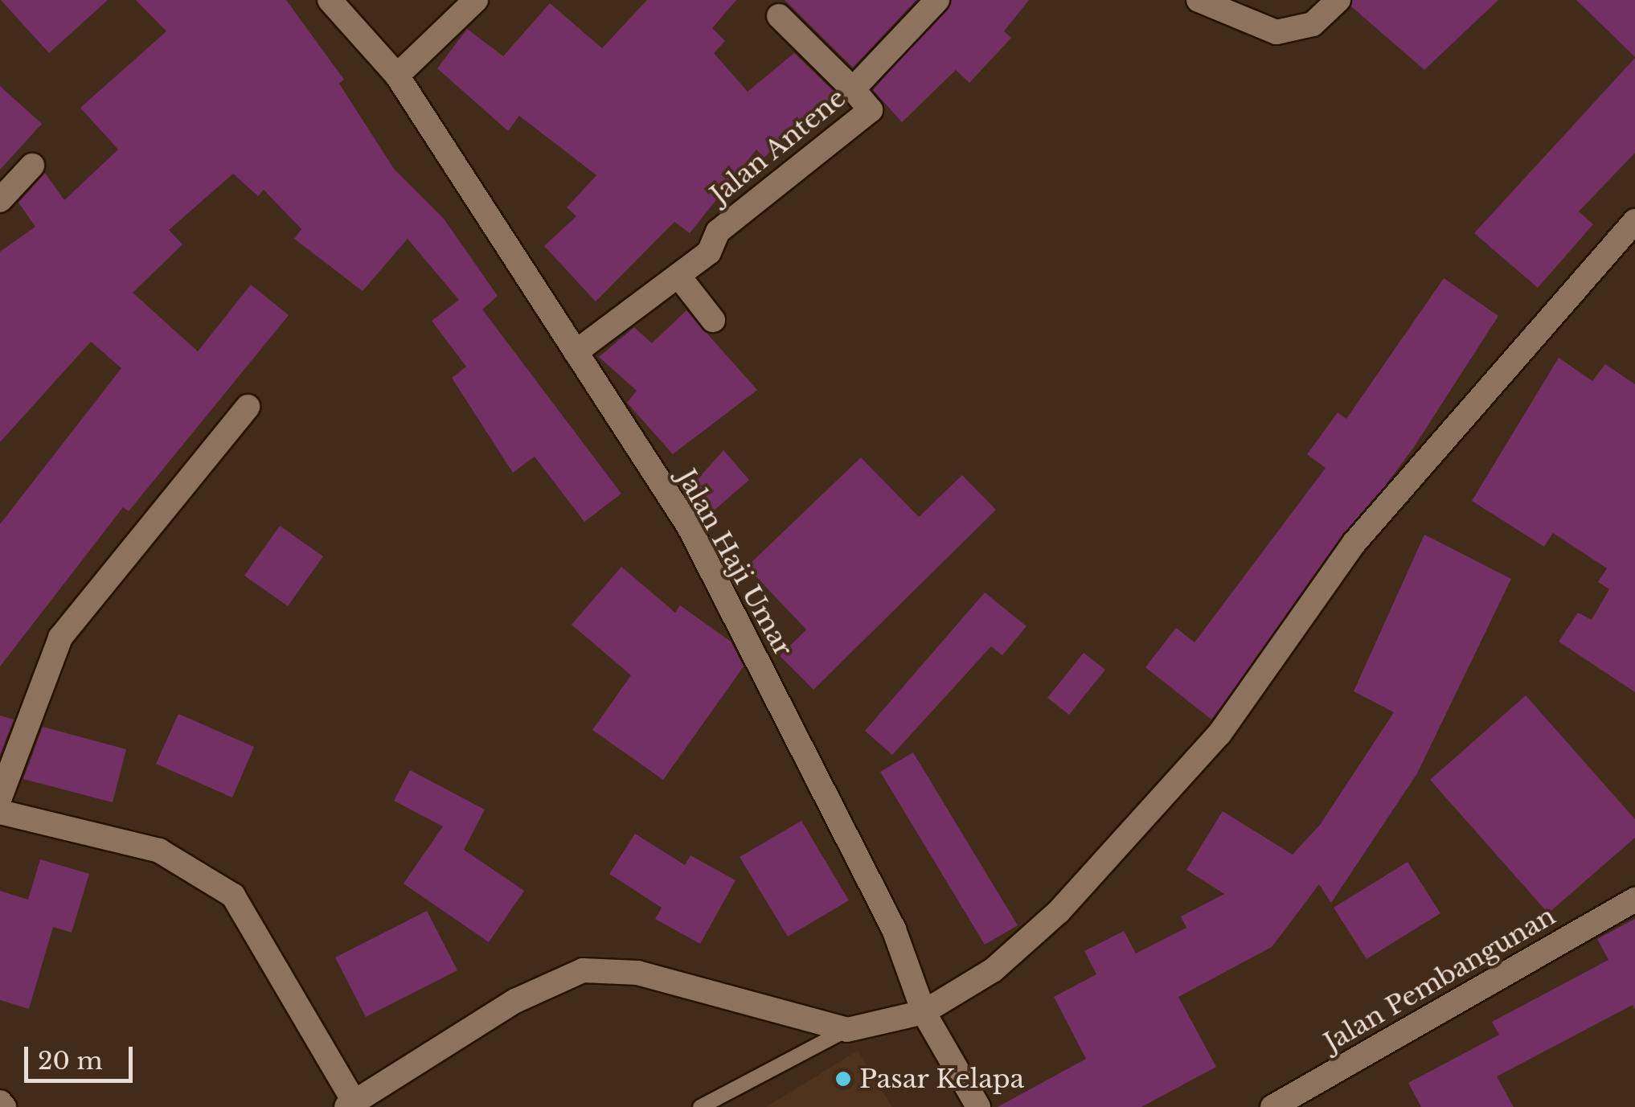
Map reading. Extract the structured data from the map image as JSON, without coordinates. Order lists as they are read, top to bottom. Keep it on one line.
{"streets":{"street":["Jalan Antene","Jalan Haji Umar","Jalan Pembangunan"]},"crossings":[["Jalan Antene","Jalan Haji Umar"]],"places":["Pasar Kelapa"],"scale_bar":"20 m"}
